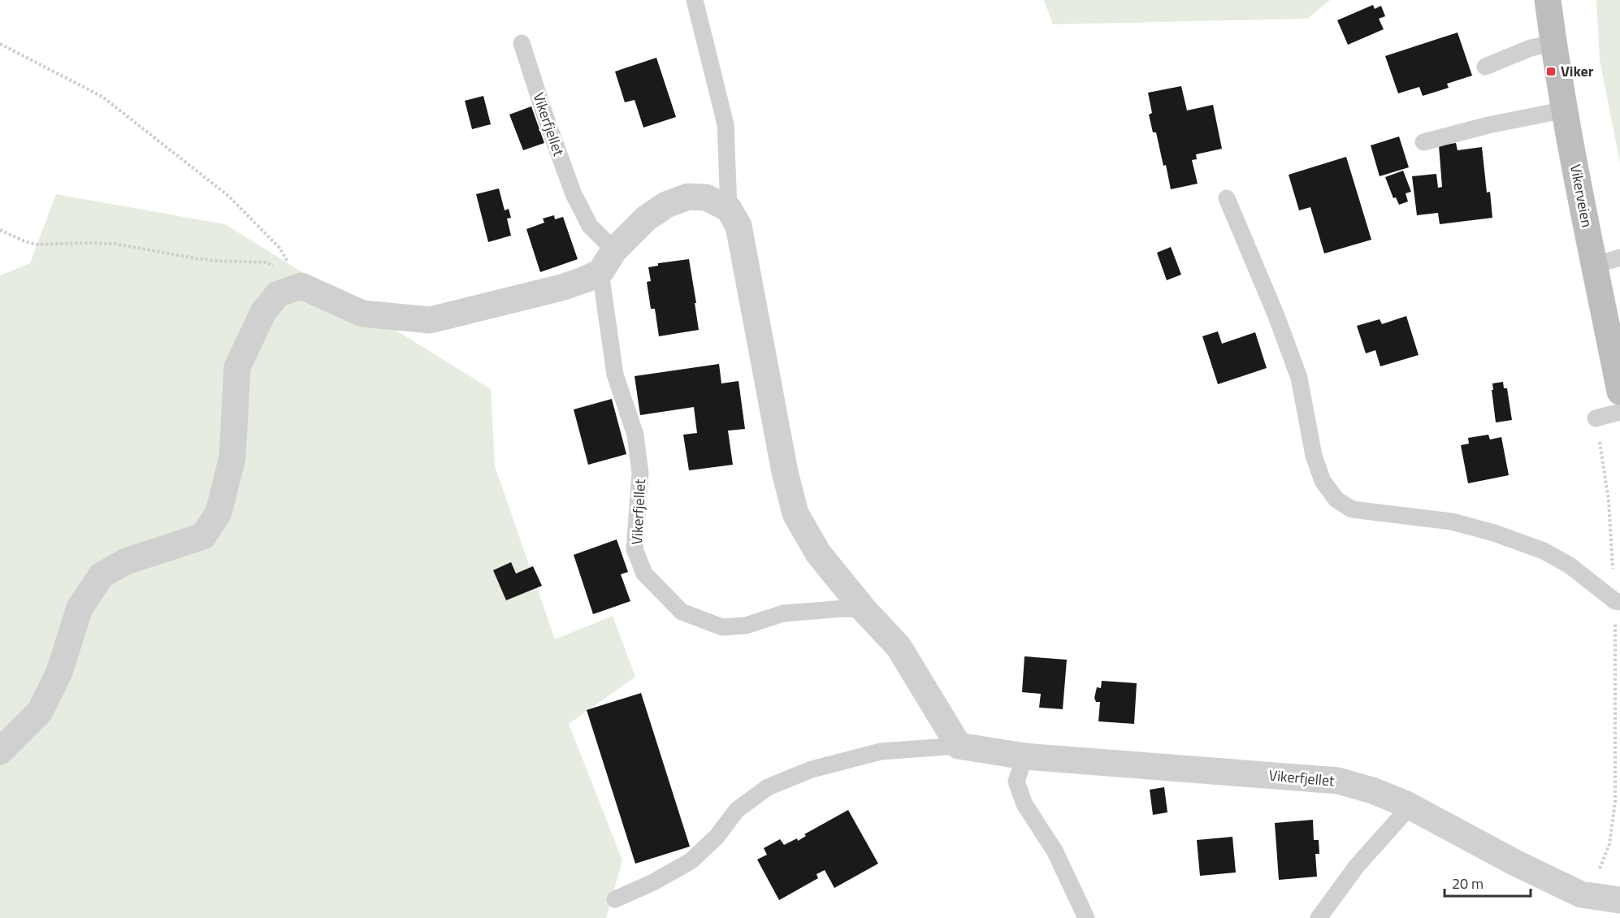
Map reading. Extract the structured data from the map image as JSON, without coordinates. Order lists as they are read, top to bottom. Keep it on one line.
{"streets":{"main road":["Vikerveien"],"street":["Vikerfjellet"]},"places":{"transit":["Viker"]},"scale_bar":"20 m"}
